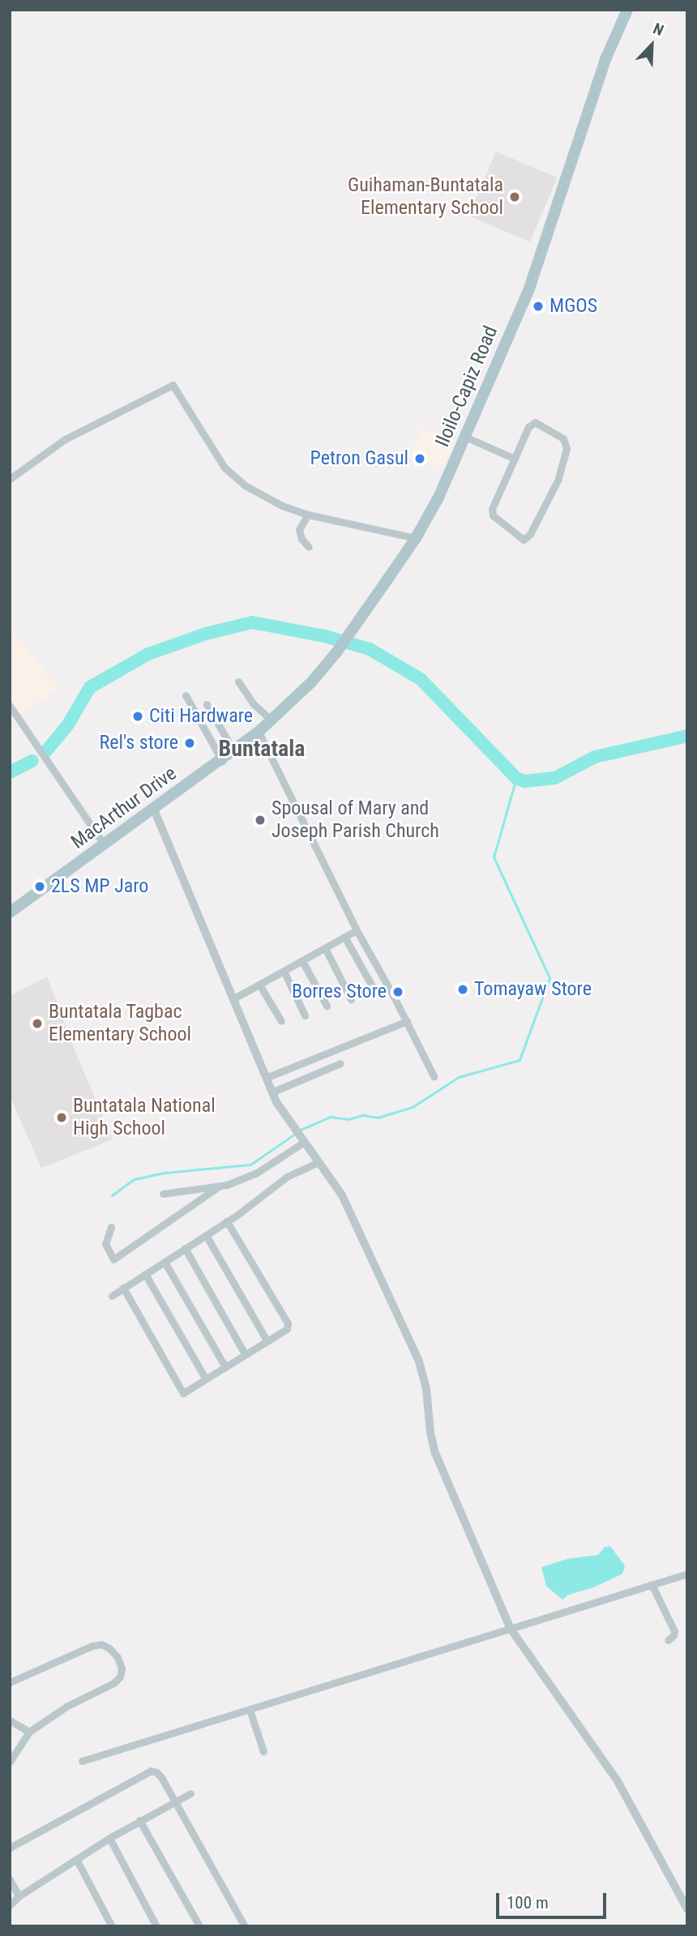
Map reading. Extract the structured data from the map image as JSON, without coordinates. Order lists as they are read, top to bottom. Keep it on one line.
{"streets":{"main road":["Iloilo-Capiz Road","MacArthur Drive"]},"crossings":[["Iloilo-Capiz Road","MacArthur Drive"]],"districts":["Buntatala"],"places":["Guihaman-Buntatala Elementary School","MGOS","Petron Gasul","Citi Hardware","Rel's store","Spousal of Mary and Joseph Parish Church","2LS MP Jaro","Tomayaw Store","Borres Store","Buntatala Tagbac Elementary School","Buntatala National High School"],"scale_bar":"100 m","north":"top right"}
